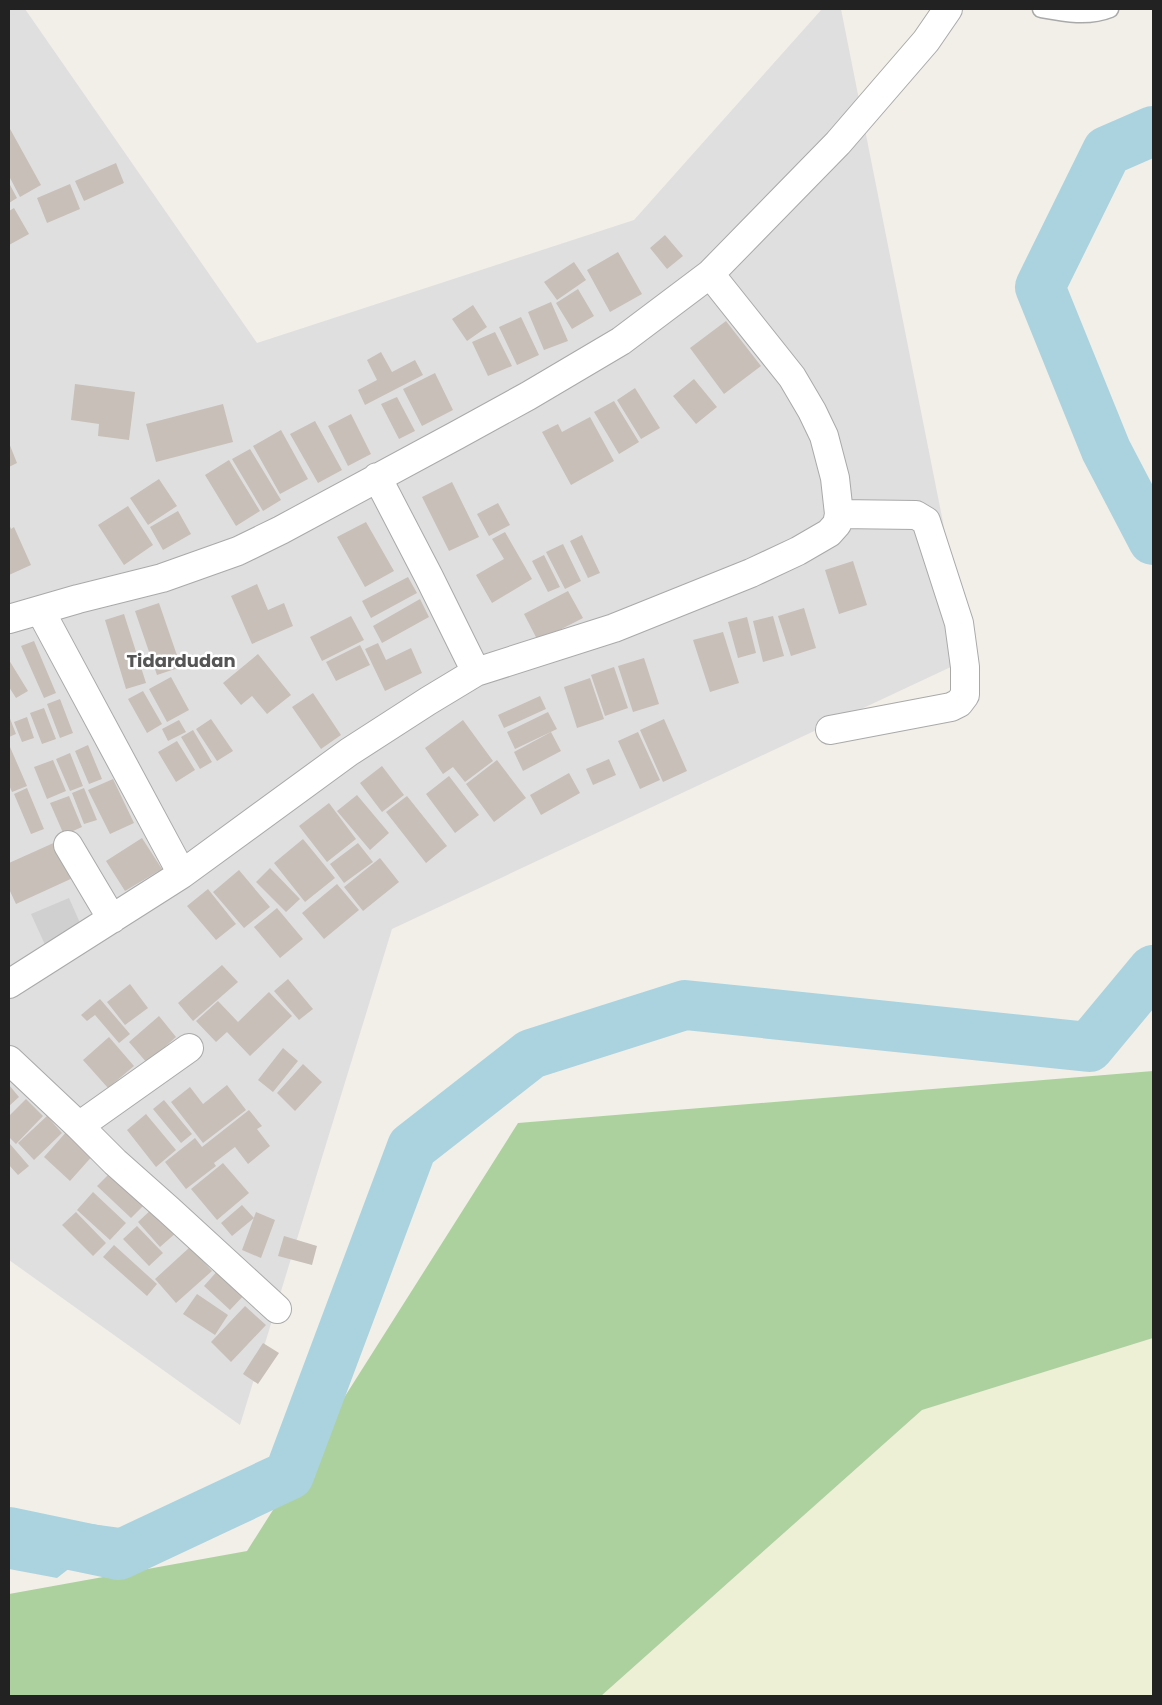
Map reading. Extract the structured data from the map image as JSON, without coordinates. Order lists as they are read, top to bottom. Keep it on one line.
{"districts":["Tidardudan"]}
